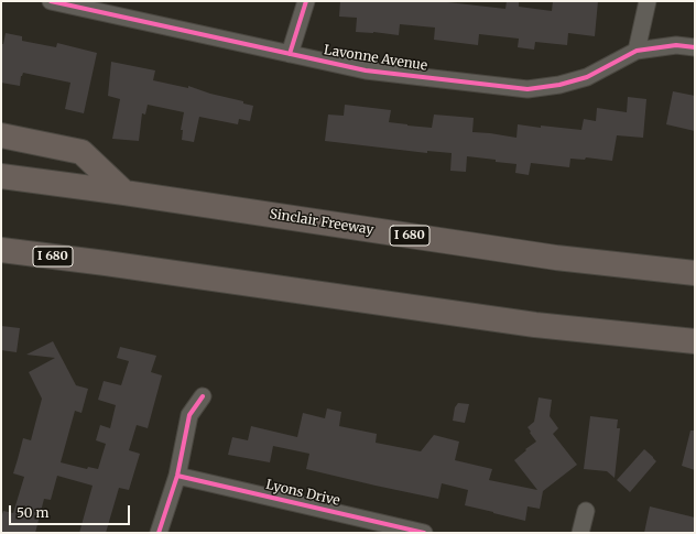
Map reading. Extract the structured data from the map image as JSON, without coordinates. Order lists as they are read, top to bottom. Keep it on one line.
{"streets":{"highway":["Sinclair Freeway","I 680"],"street":["Lavonne Avenue","Lyons Drive"]},"scale_bar":"50 m"}
